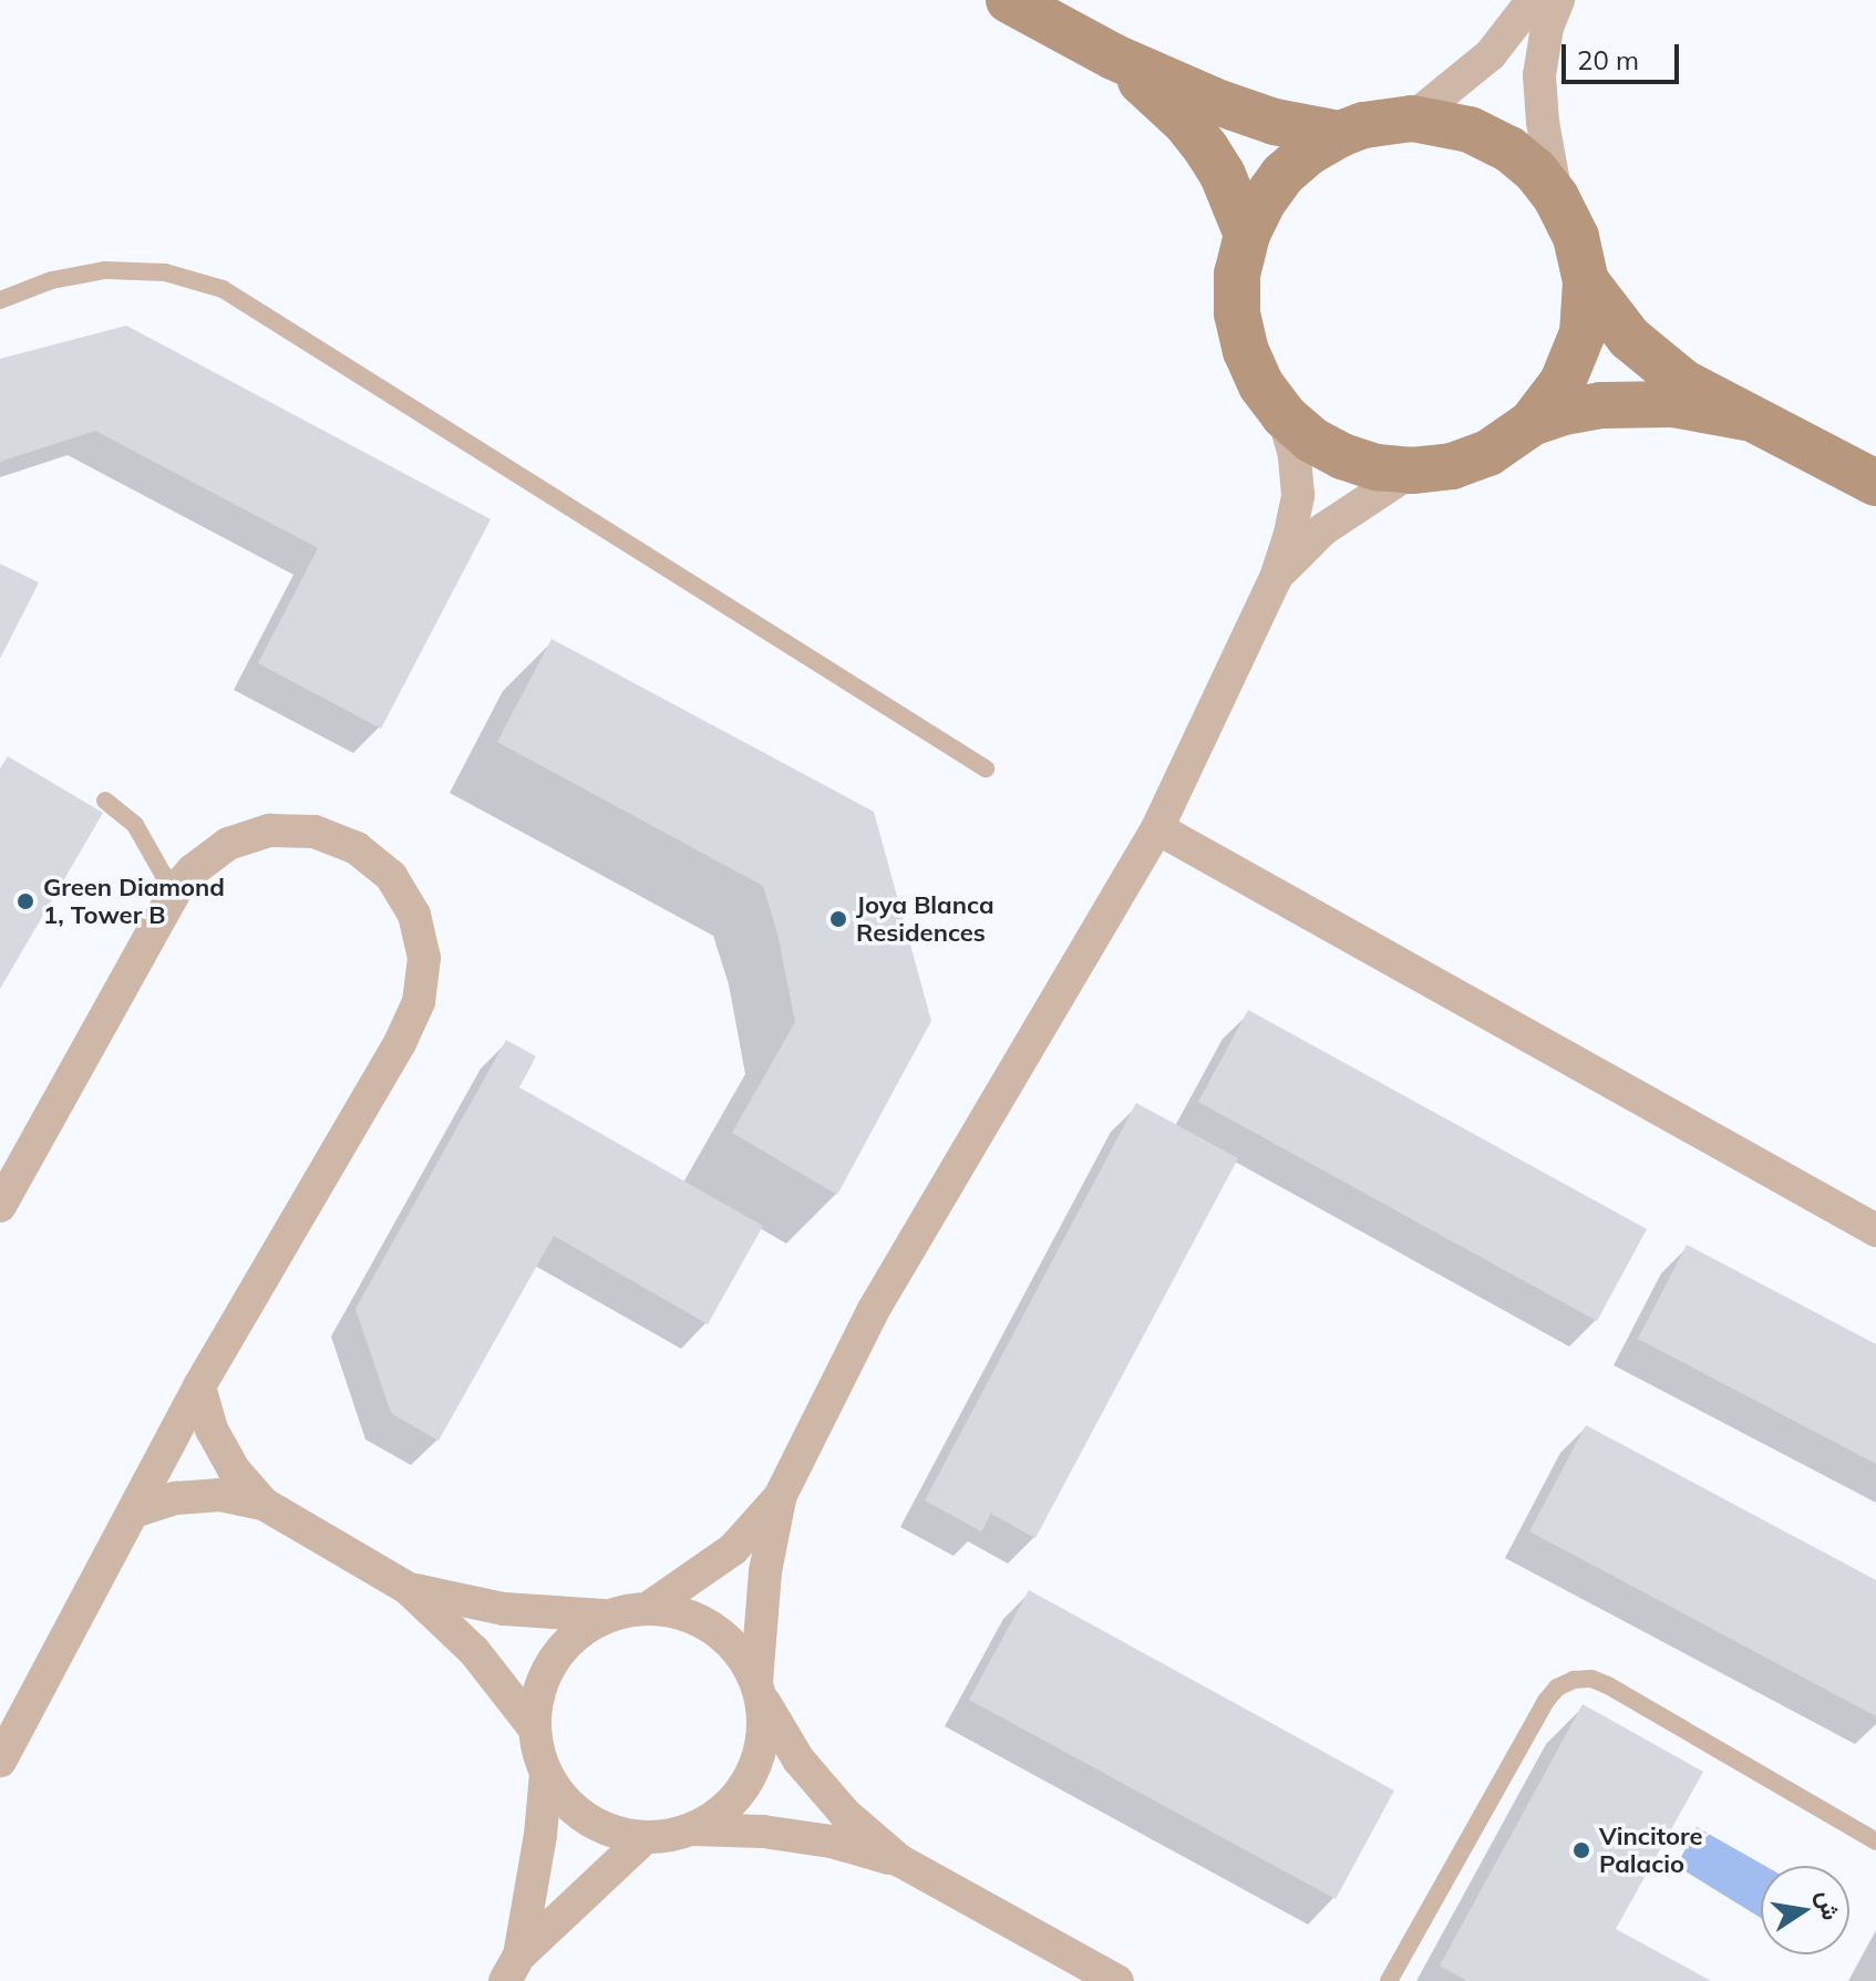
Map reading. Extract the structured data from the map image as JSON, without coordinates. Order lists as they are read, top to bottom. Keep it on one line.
{"places":["Green Diamond 1, Tower B","Joya Blanca Residences","Vincitore Palacio"],"scale_bar":"20 m","north":"right"}
